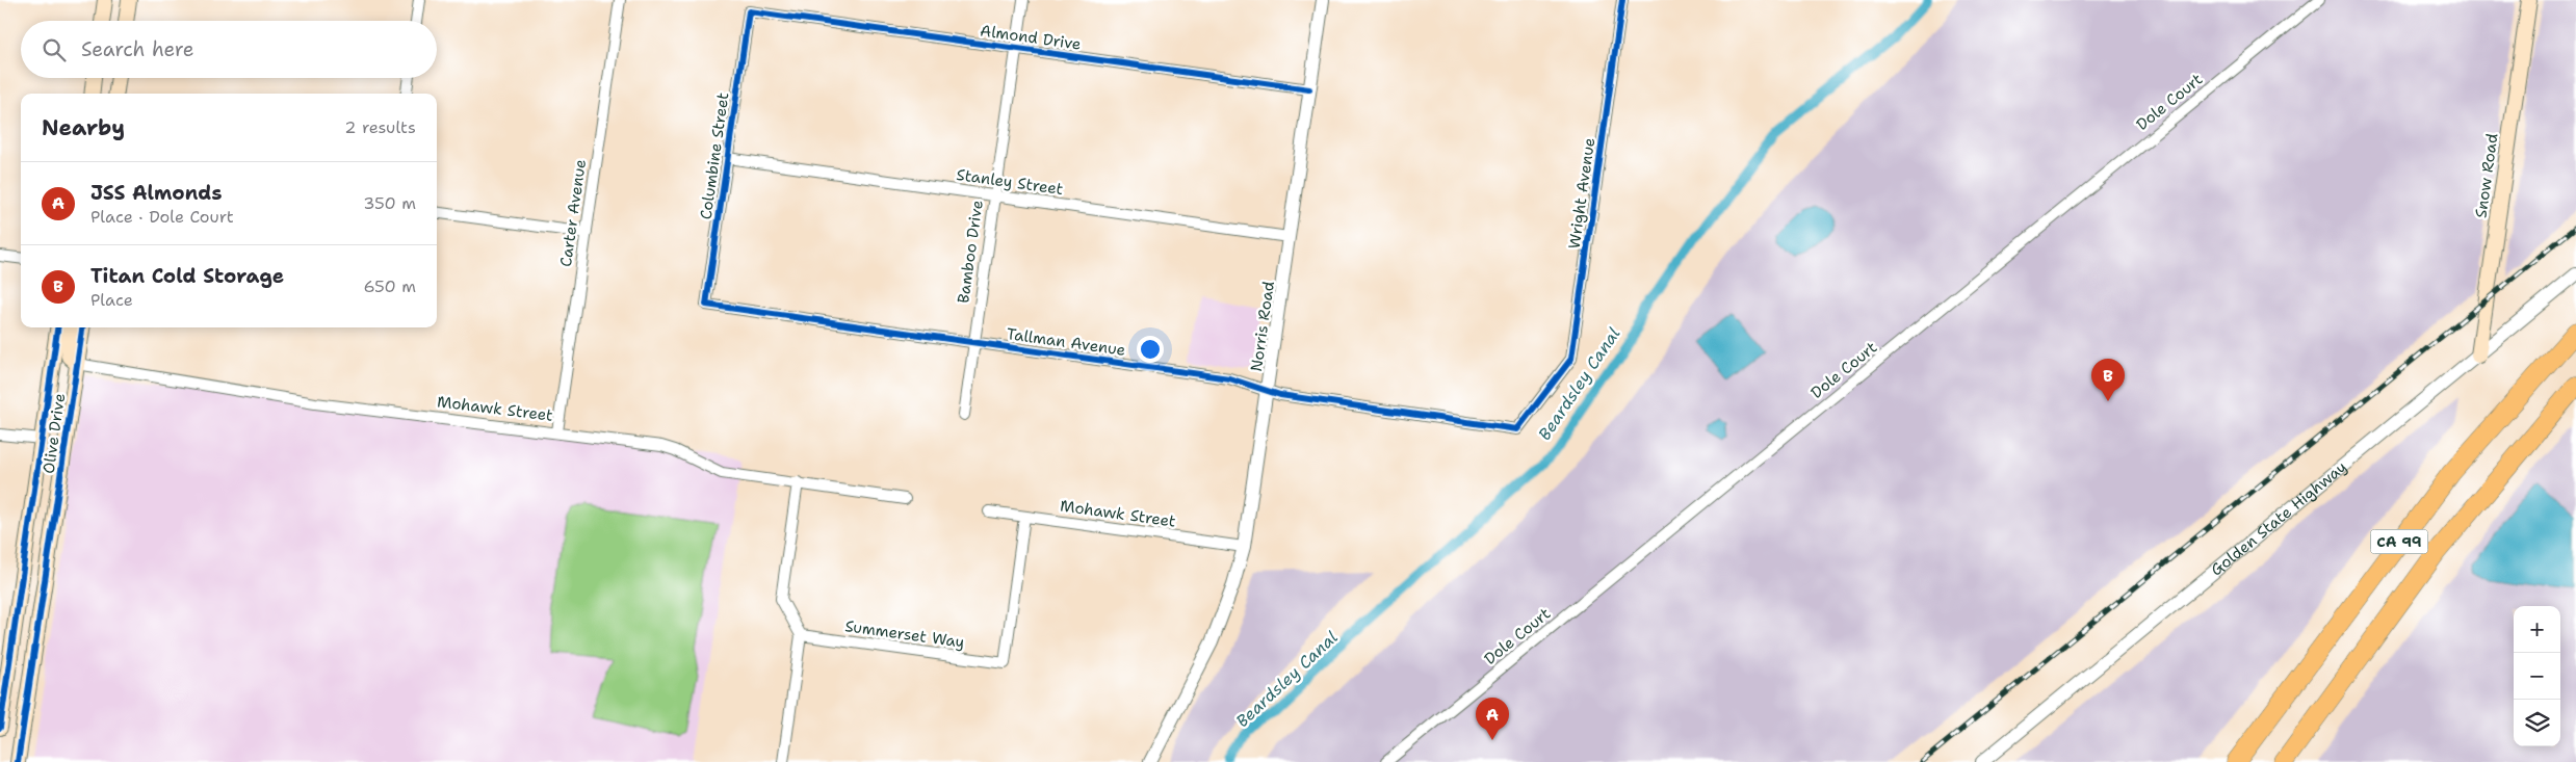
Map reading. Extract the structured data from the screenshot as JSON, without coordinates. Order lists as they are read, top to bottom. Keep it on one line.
{"streets":{"highway":["CA 99"],"main road":["Snow Road","Olive Drive"],"street":["Almond Drive","Dole Court","Columbine Street","Stanley Street","Wright Avenue","Carter Avenue","Bamboo Drive","Norris Road","Tallman Avenue","Mohawk Street","Golden State Highway","Summerset Way"]},"crossings":[["Almond Drive","Columbine Street"],["Almond Drive","Bamboo Drive"],["Almond Drive","Norris Road"],["Columbine Street","Stanley Street"],["Columbine Street","Tallman Avenue"],["Snow Road","Golden State Highway"],["Stanley Street","Bamboo Drive"],["Stanley Street","Norris Road"],["Wright Avenue","Tallman Avenue"],["Carter Avenue","Mohawk Street"],["Bamboo Drive","Tallman Avenue"],["Norris Road","Tallman Avenue"],["Norris Road","Mohawk Street"],["Mohawk Street","Olive Drive"],["Mohawk Street","Summerset Way"]],"water":["Beardsley Canal"],"page":{"search":"Search here","heading":["Nearby","2 results"],"list":[{"mark":"A","name":"JSS Almonds","note":"Place · Dole Court","value":"350 m"},{"mark":"B","name":"Titan Cold Storage","note":"Place","value":"650 m"}],"pins":["B","A"],"map_buttons":["+","−"]}}
